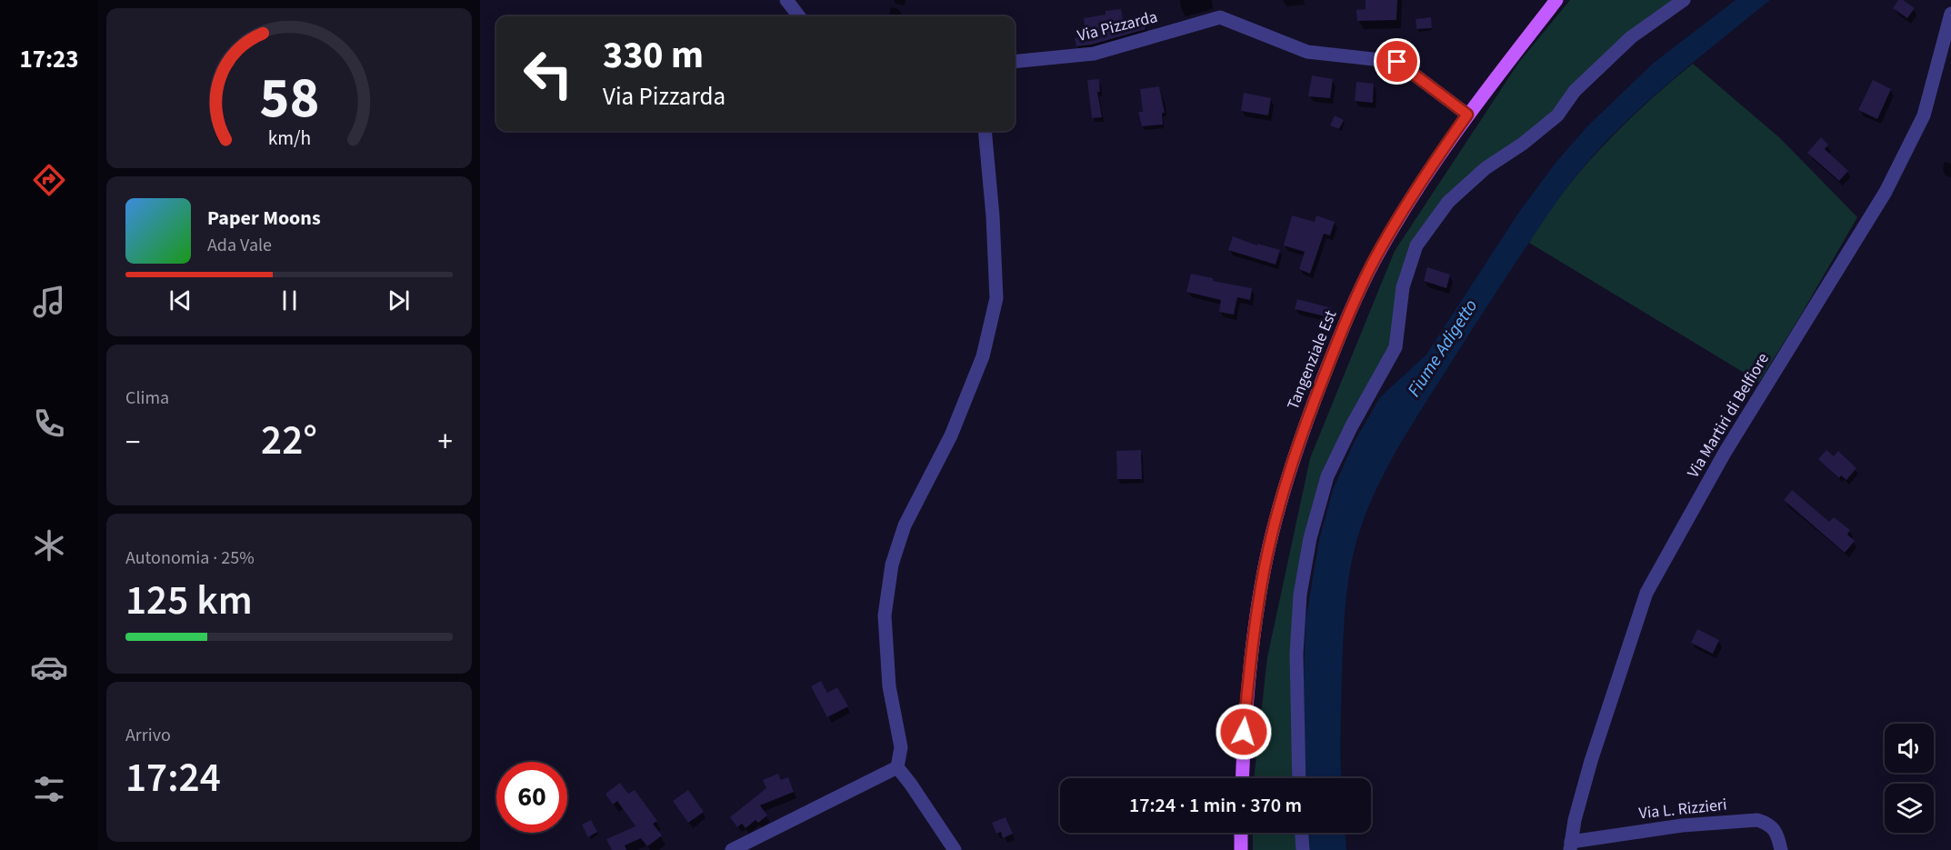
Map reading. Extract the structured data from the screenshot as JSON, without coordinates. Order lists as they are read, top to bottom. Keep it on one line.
{"streets":{"main road":["Tangenziale Est"],"street":["Via Pizzarda","Via Martiri di Belfiore","Via L. Rizzieri"]},"crossings":[["Via Pizzarda","Tangenziale Est"],["Via Martiri di Belfiore","Via L. Rizzieri"]],"water":["Fiume Adigetto"],"page":{"tabs":"17:23","turn":["330 m","Via Pizzarda"],"song":["Paper Moons","Ada Vale"],"tile":["Clima",["Autonomia · 25%","125 km"],["Arrivo","17:24"]],"heat":["−","22°","+"],"limit":"60","trip":"17:24 · 1 min · 370 m","gauge":["58","km/h"]}}
